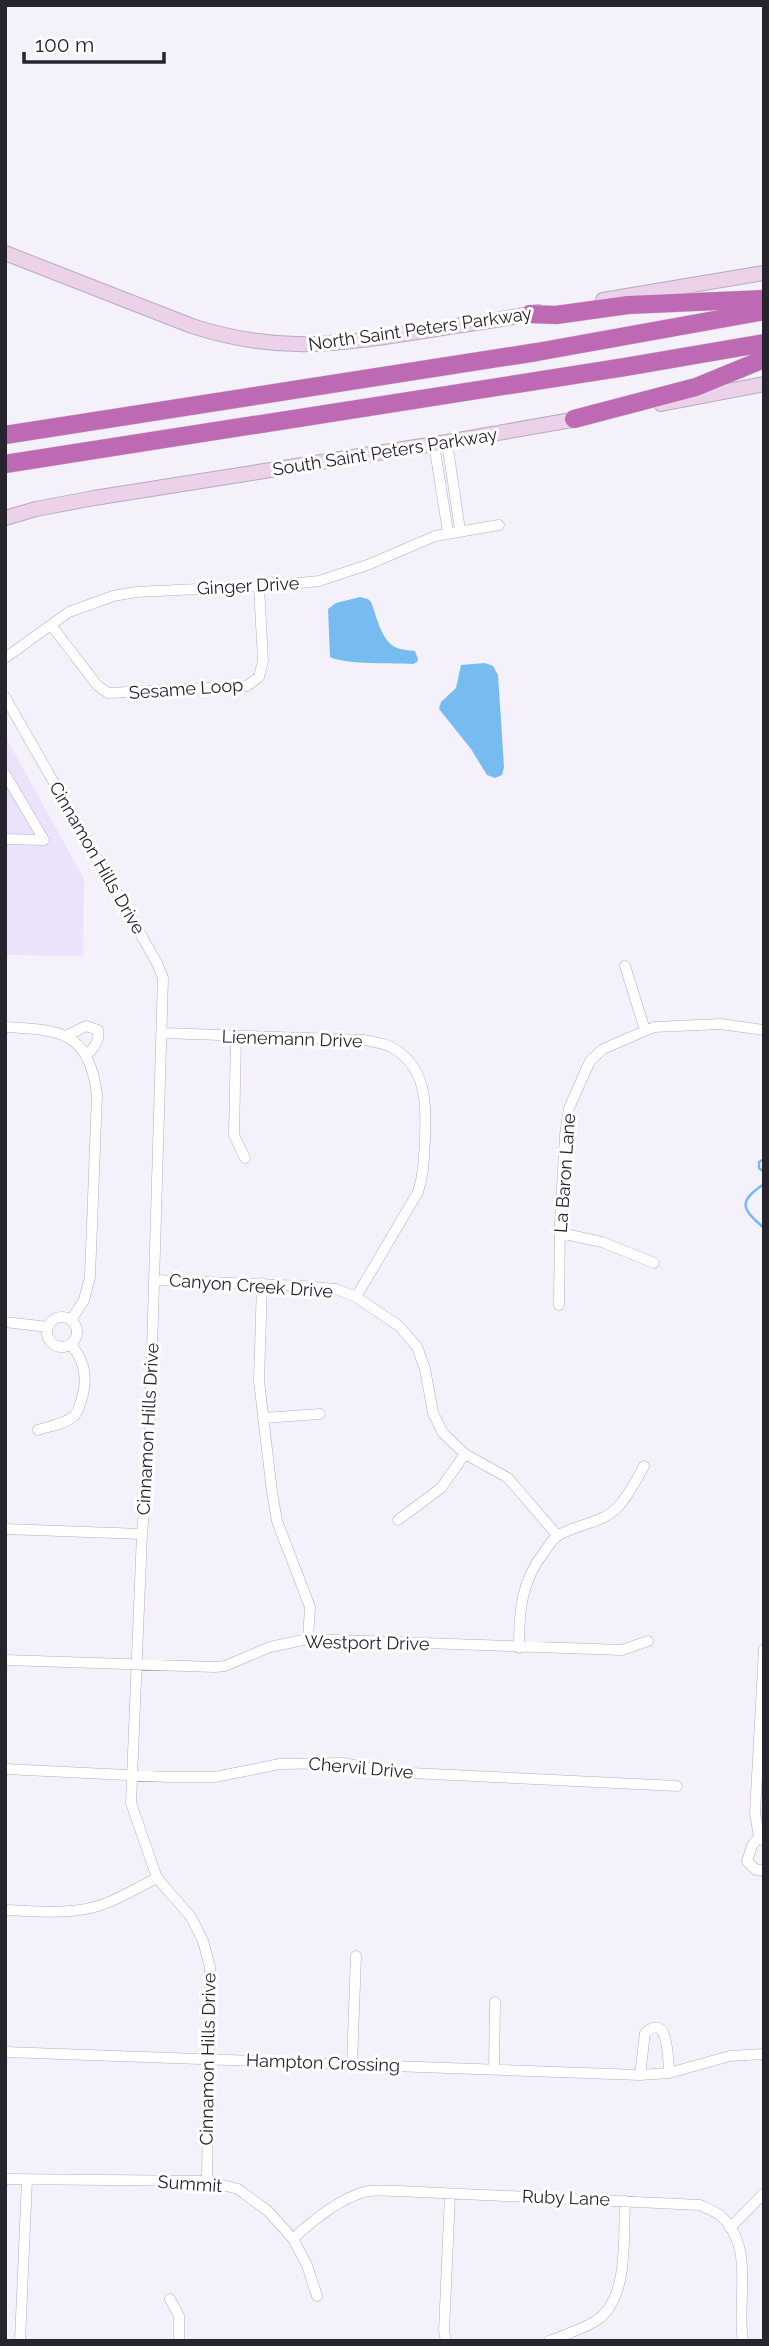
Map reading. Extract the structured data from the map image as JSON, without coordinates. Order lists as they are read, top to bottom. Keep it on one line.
{"streets":{"main road":["North Saint Peters Parkway","South Saint Peters Parkway"],"street":["Ginger Drive","Sesame Loop","Cinnamon Hills Drive","Lienemann Drive","La Baron Lane","Canyon Creek Drive","Westport Drive","Chervil Drive","Hampton Crossing","Summit","Ruby Lane"]},"crossings":[["Ginger Drive","Sesame Loop"],["Cinnamon Hills Drive","Lienemann Drive"],["Cinnamon Hills Drive","Canyon Creek Drive"],["Cinnamon Hills Drive","Westport Drive"],["Cinnamon Hills Drive","Chervil Drive"],["Cinnamon Hills Drive","Hampton Crossing"],["Cinnamon Hills Drive","Summit"],["Lienemann Drive","Canyon Creek Drive"],["Summit","Ruby Lane"]],"scale_bar":"100 m"}
